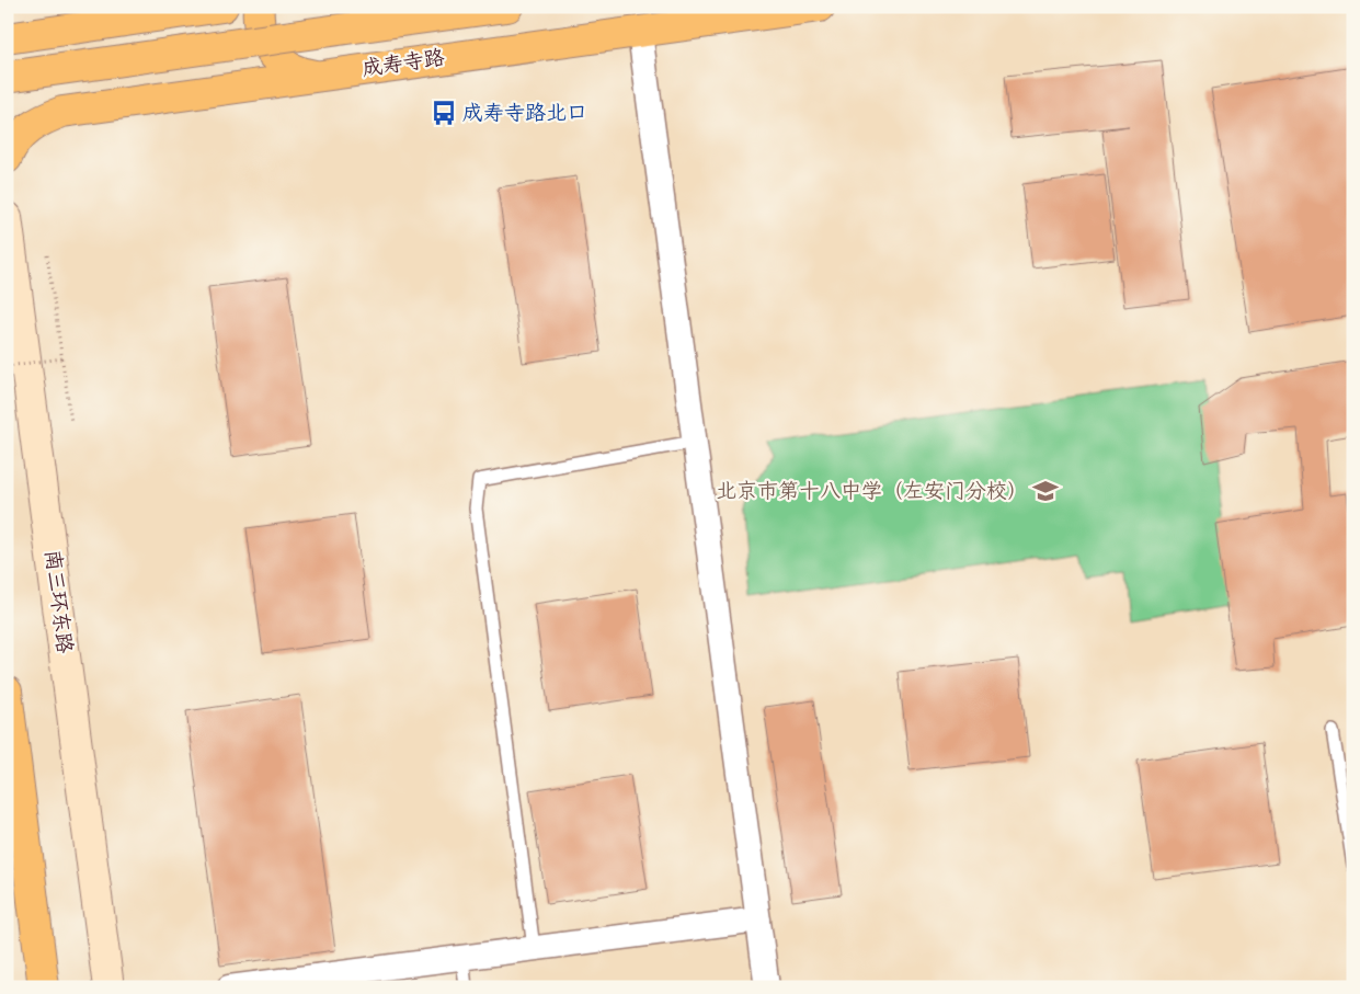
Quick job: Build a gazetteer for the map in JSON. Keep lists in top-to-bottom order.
{
  "streets": {
    "main road": ["成寿寺路"],
    "street": ["南三环东路"]
  },
  "places": {
    "bus stop": ["成寿寺路北口"],
    "school or university": ["北京市第十八中学（左安门分校）"]
  }
}
